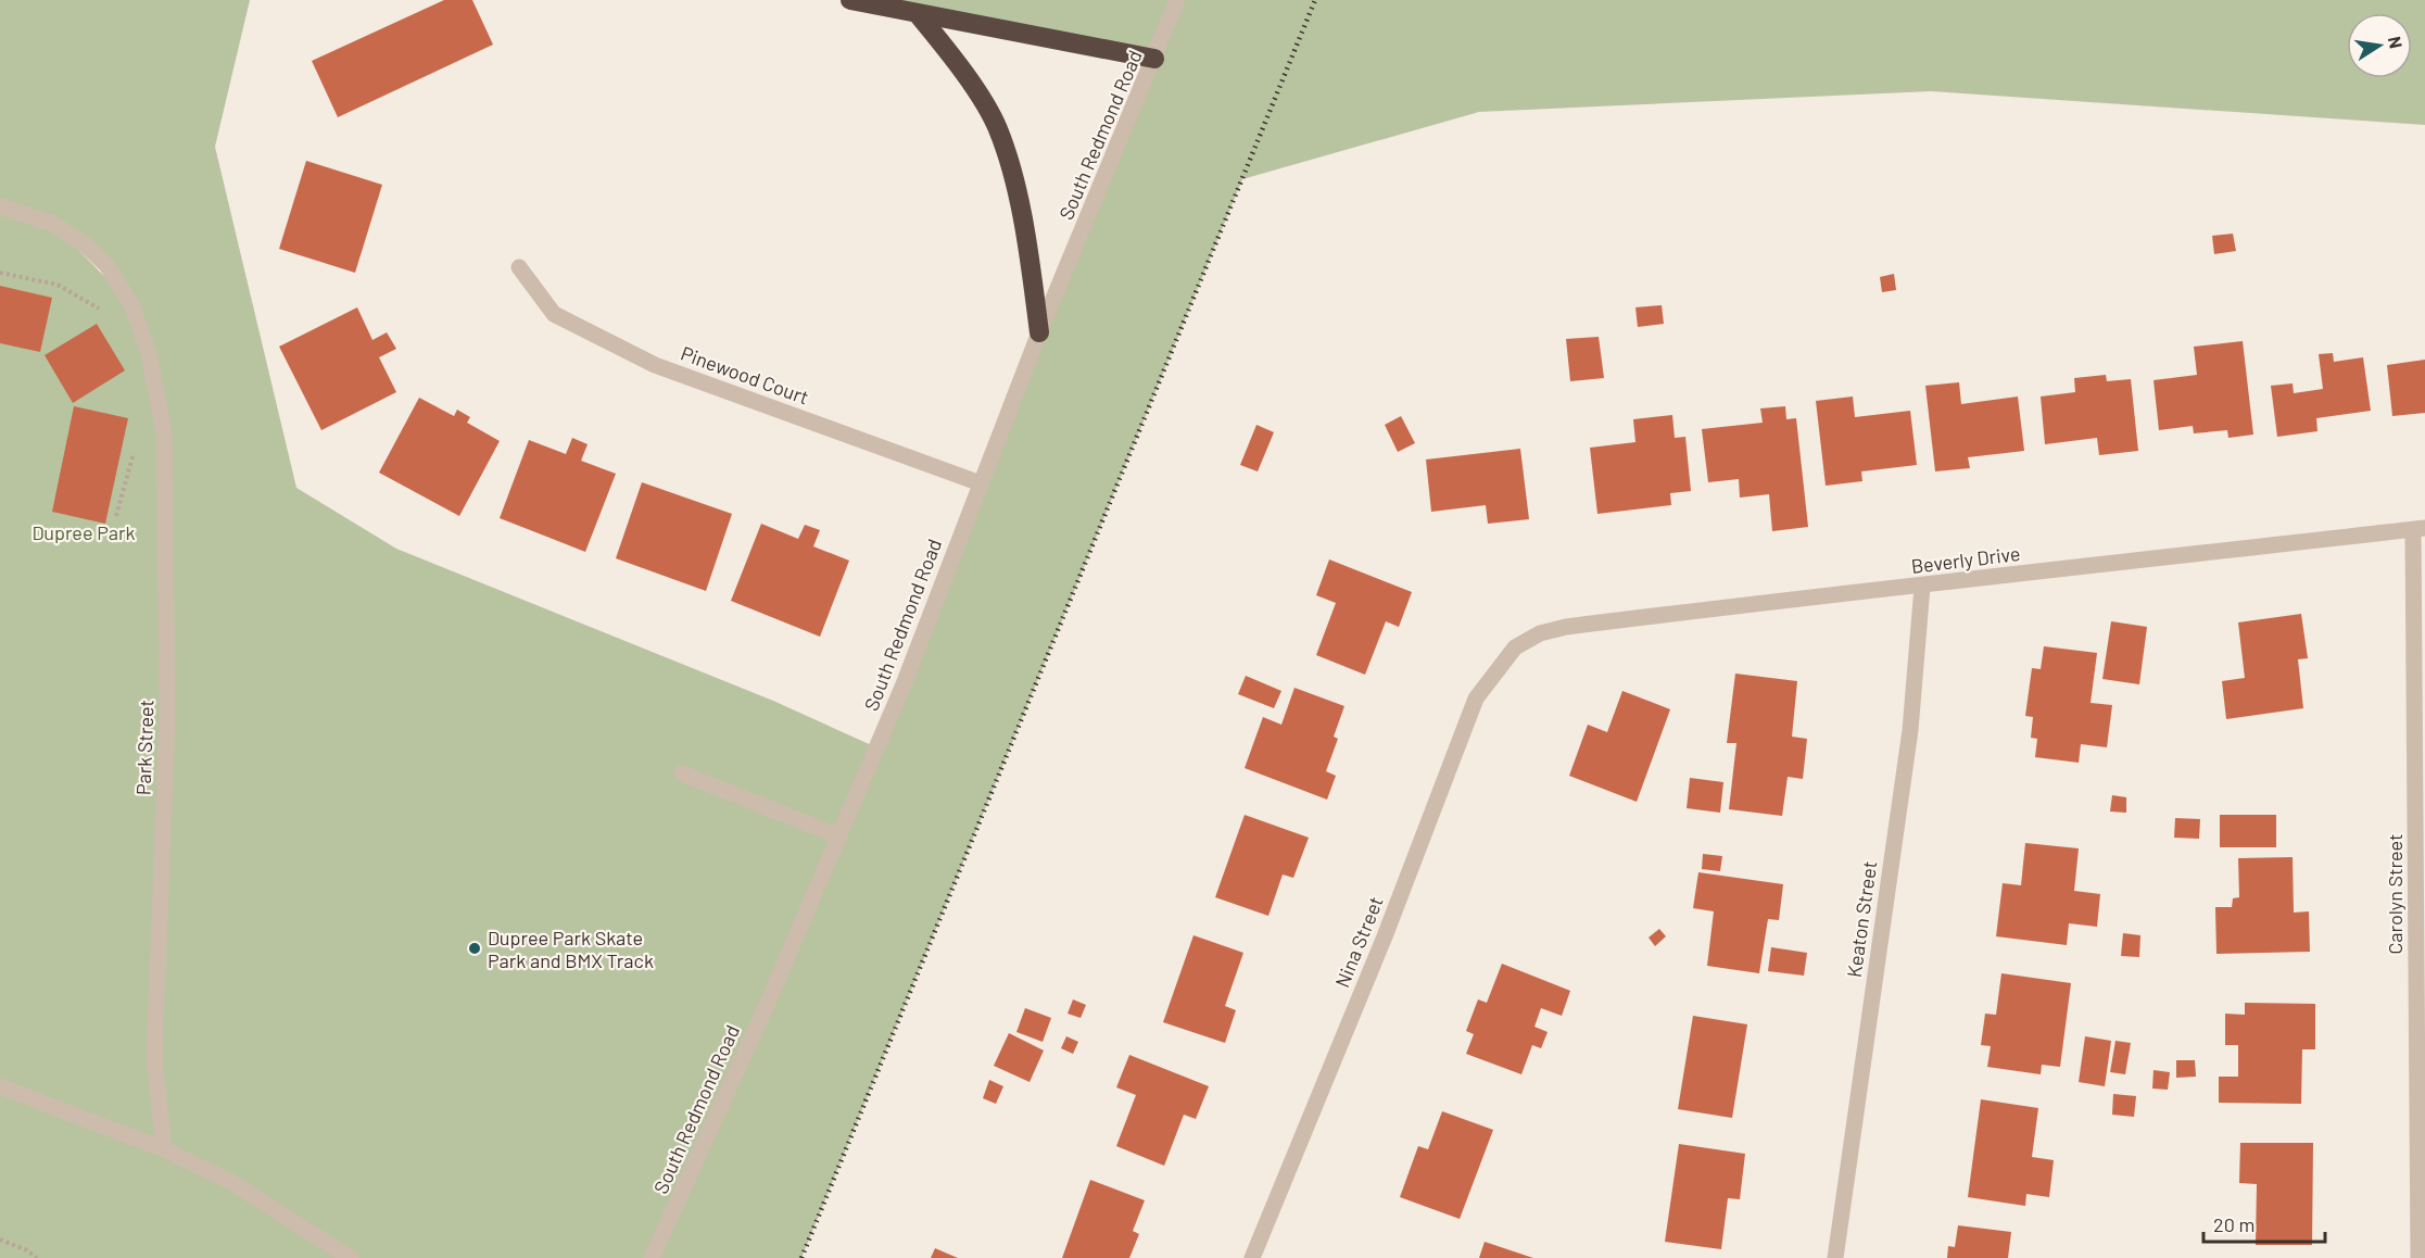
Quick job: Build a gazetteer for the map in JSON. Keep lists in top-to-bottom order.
{
  "streets": {
    "street": [
      "South Redmond Road",
      "Pinewood Court",
      "Beverly Drive",
      "Park Street",
      "Carolyn Street",
      "Keaton Street",
      "Nina Street"
    ]
  },
  "crossings": [
    ["South Redmond Road", "Pinewood Court"],
    ["Beverly Drive", "Carolyn Street"],
    ["Beverly Drive", "Keaton Street"],
    ["Beverly Drive", "Nina Street"]
  ],
  "parks": ["Dupree Park"],
  "places": ["Dupree Park Skate Park and BMX Track"],
  "scale_bar": "20 m",
  "north": "right"
}
